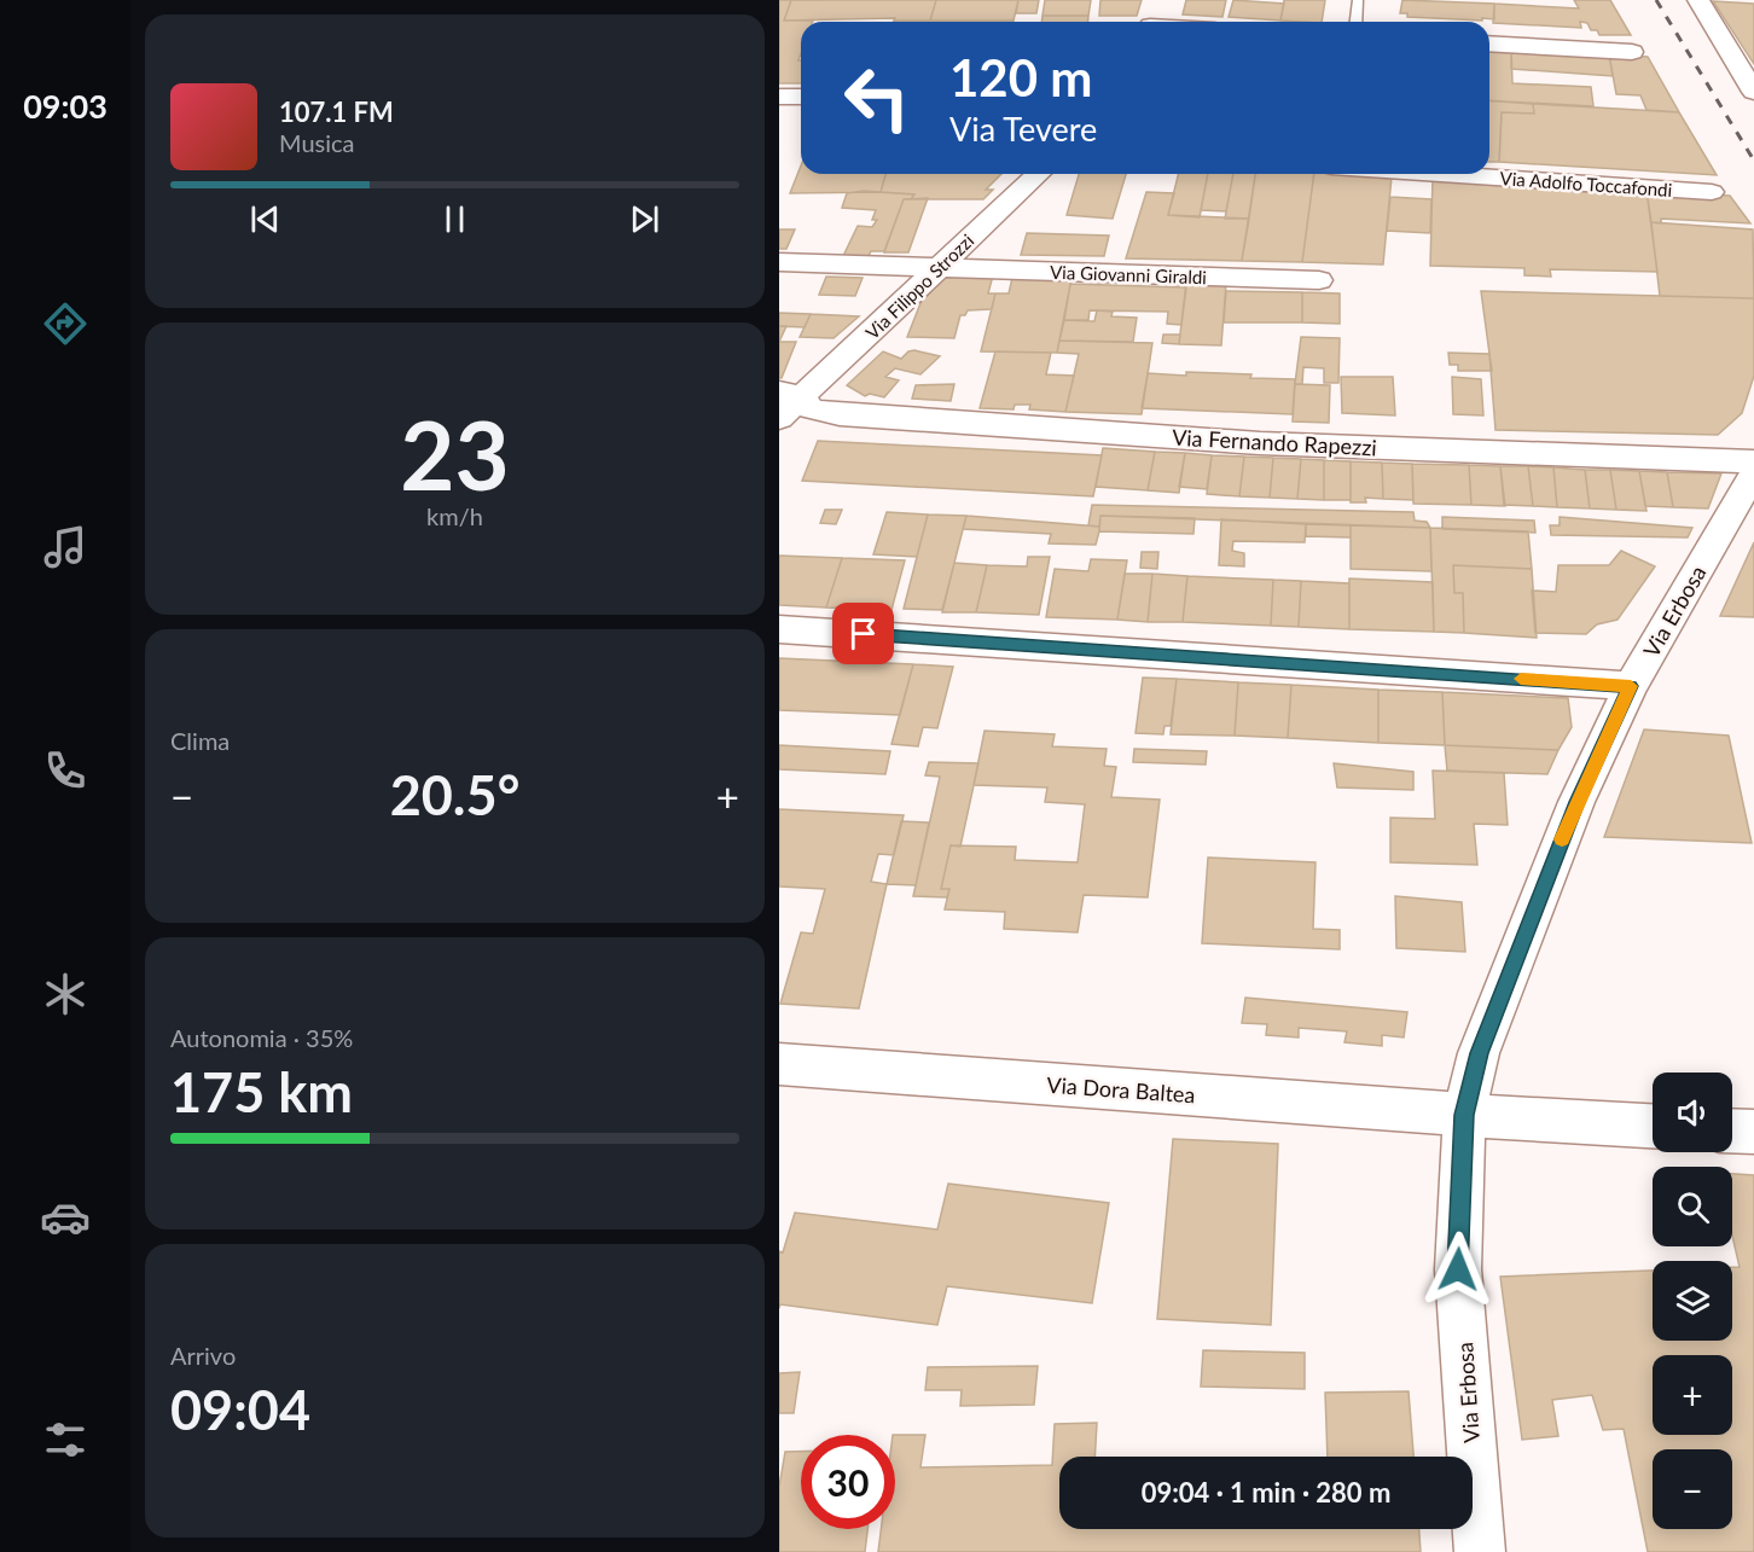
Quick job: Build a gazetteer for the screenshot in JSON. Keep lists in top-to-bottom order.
{
  "streets": {
    "street": [
      "Via Adolfo Toccafondi",
      "Via Giovanni Giraldi",
      "Via Filippo Strozzi",
      "Via Fernando Rapezzi",
      "Via Erbosa",
      "Via Dora Baltea"
    ]
  },
  "crossings": [
    ["Via Giovanni Giraldi", "Via Filippo Strozzi"],
    ["Via Filippo Strozzi", "Via Fernando Rapezzi"],
    ["Via Erbosa", "Via Dora Baltea"]
  ],
  "page": {
    "tabs": "09:03",
    "turn": ["120 m", "Via Tevere"],
    "song": ["107.1 FM", "Musica"],
    "tile": [
      ["23", "km/h"],
      "Clima",
      ["Autonomia · 35%", "175 km"],
      ["Arrivo", "09:04"]
    ],
    "heat": ["−", "20.5°", "+"],
    "map_buttons": ["+", "−"],
    "limit": "30",
    "trip": "09:04 · 1 min · 280 m"
  }
}
